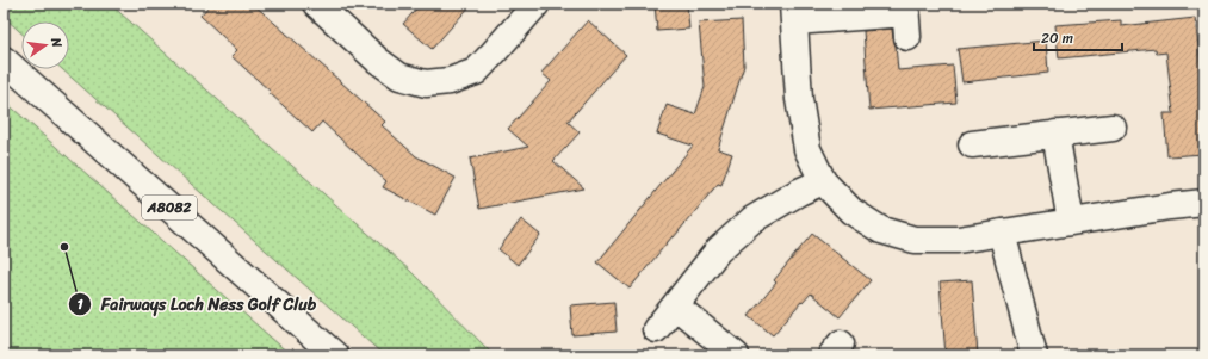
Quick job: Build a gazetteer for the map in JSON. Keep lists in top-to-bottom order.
{
  "streets": {
    "street": ["A8082"]
  },
  "places": ["Fairways Loch Ness Golf Club"],
  "scale_bar": "20 m",
  "north": "right"
}
